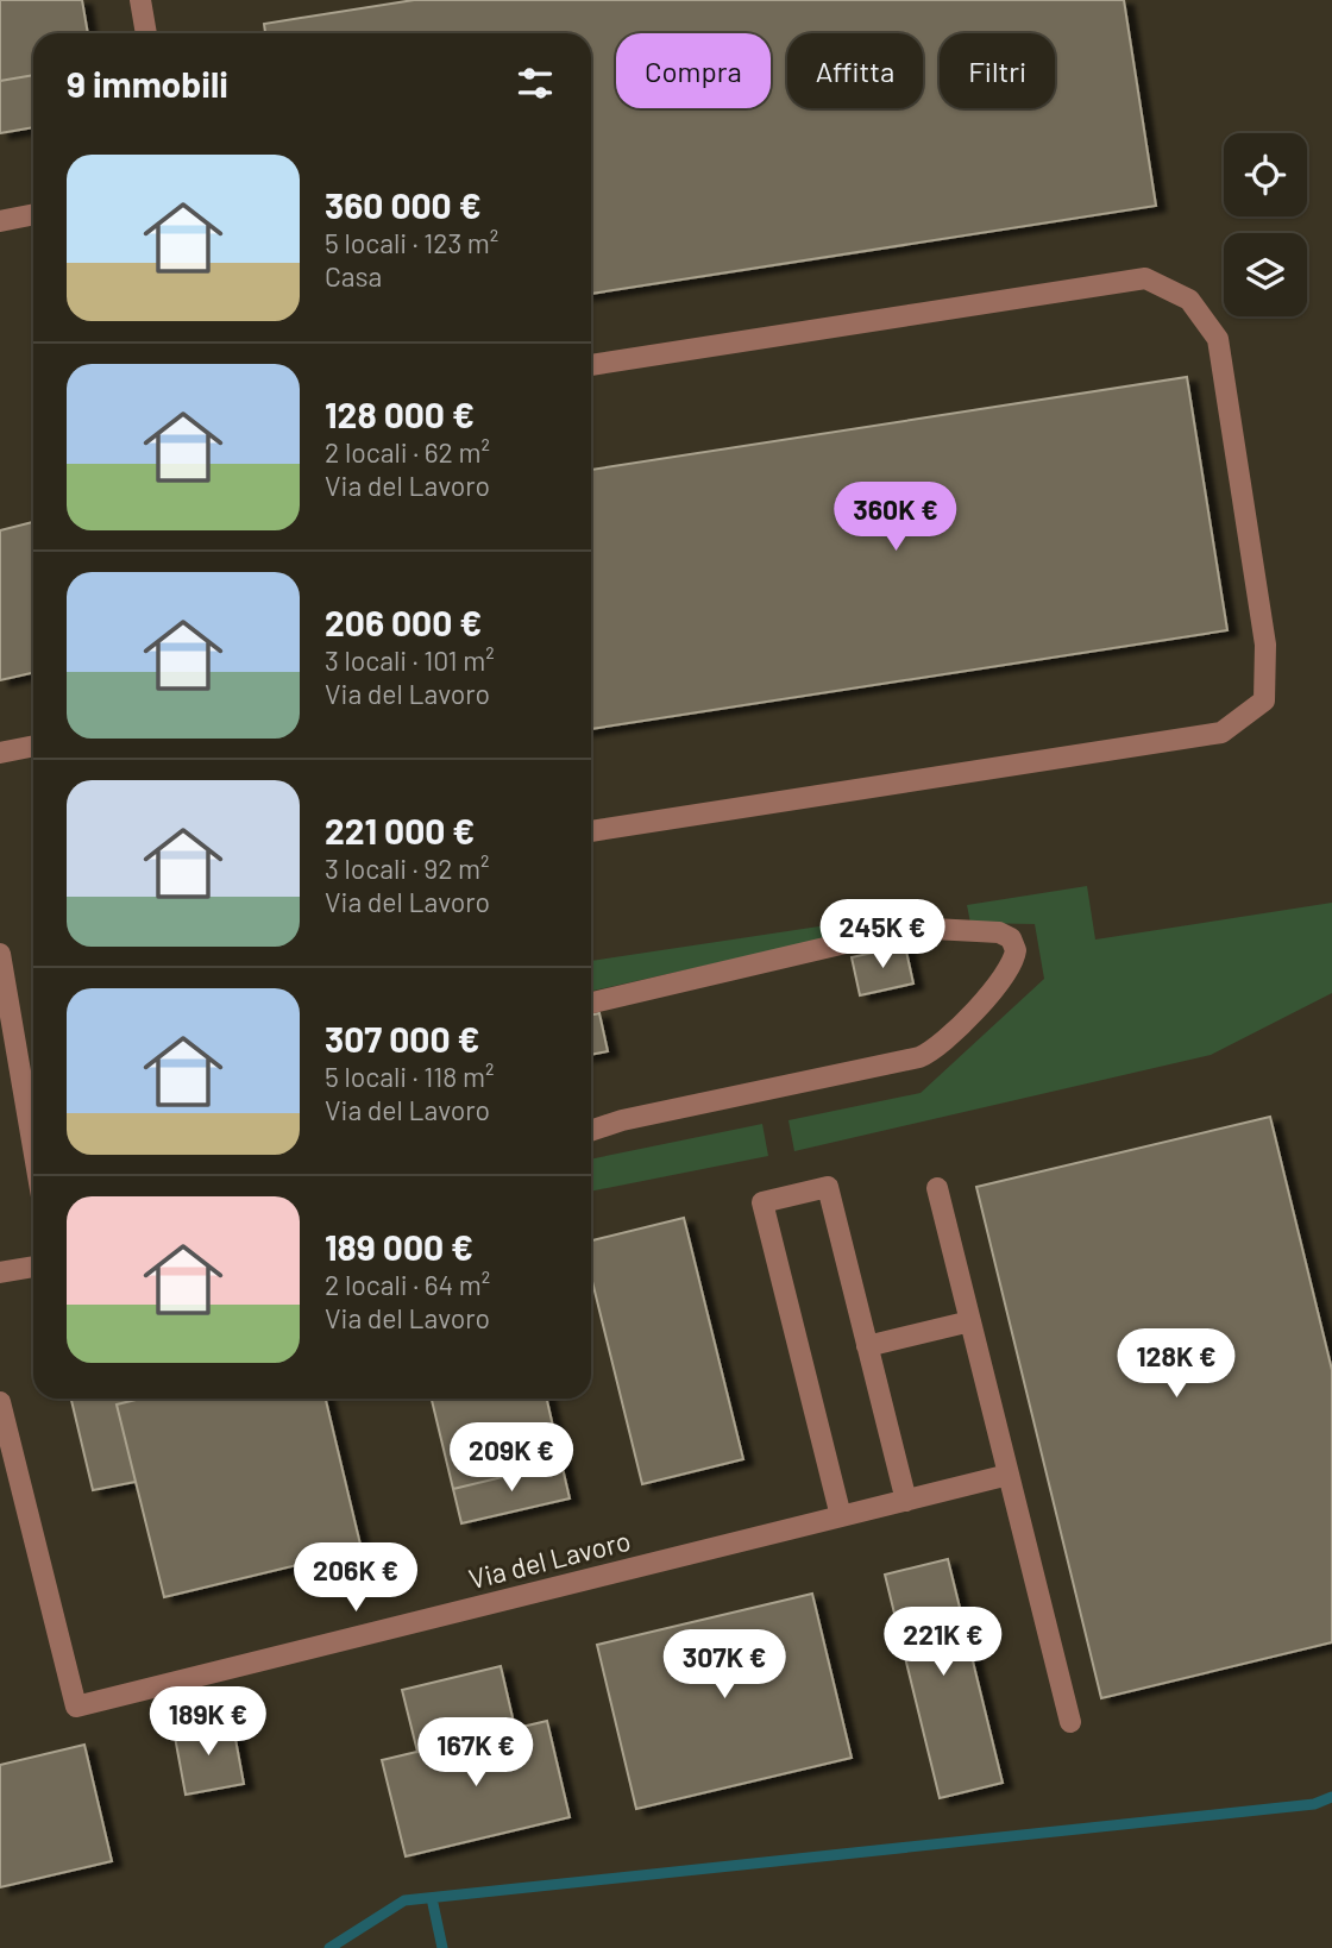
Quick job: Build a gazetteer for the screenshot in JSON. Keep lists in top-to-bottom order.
{
  "streets": {
    "street": ["Via del Lavoro"]
  },
  "page": {
    "chip": ["Compra", "Affitta", "Filtri"],
    "heading": "9 immobili",
    "list": [
      {
        "name": "360 000 €",
        "note": "5 locali · 123 m² · Casa"
      },
      {
        "name": "128 000 €",
        "note": "2 locali · 62 m² · Via del Lavoro"
      },
      {
        "name": "206 000 €",
        "note": "3 locali · 101 m² · Via del Lavoro"
      },
      {
        "name": "221 000 €",
        "note": "3 locali · 92 m² · Via del Lavoro"
      },
      {
        "name": "307 000 €",
        "note": "5 locali · 118 m² · Via del Lavoro"
      },
      {
        "name": "189 000 €",
        "note": "2 locali · 64 m² · Via del Lavoro"
      }
    ],
    "price": [
      "360K €",
      "245K €",
      "128K €",
      "209K €",
      "206K €",
      "221K €",
      "307K €",
      "189K €",
      "167K €"
    ]
  }
}
